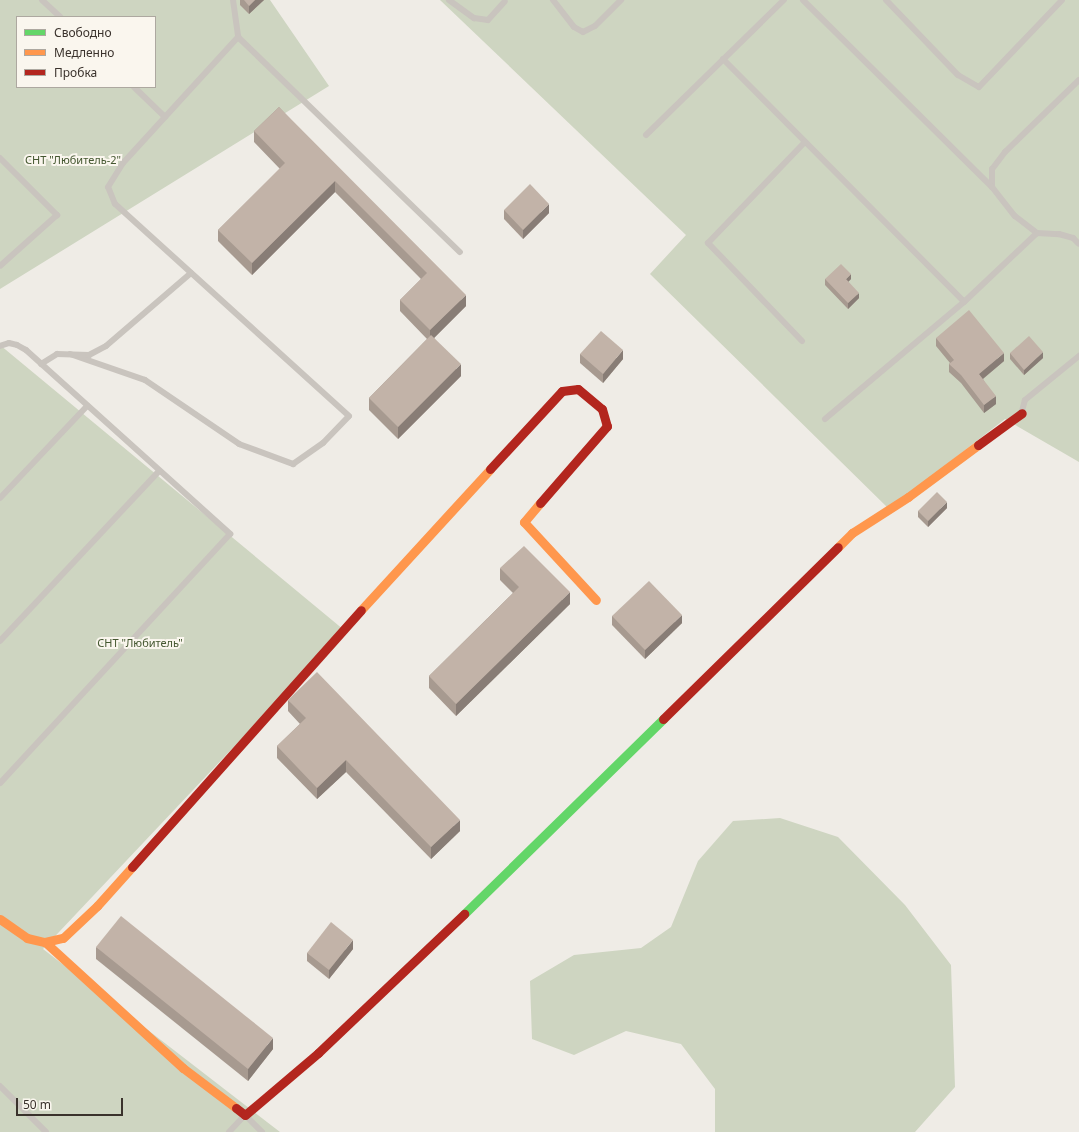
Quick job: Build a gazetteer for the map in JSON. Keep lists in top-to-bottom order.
{
  "parks": ["СНТ \"Любитель-2\"", "СНТ \"Любитель\""],
  "legend": ["Свободно", "Медленно", "Пробка"],
  "scale_bar": "50 m"
}
